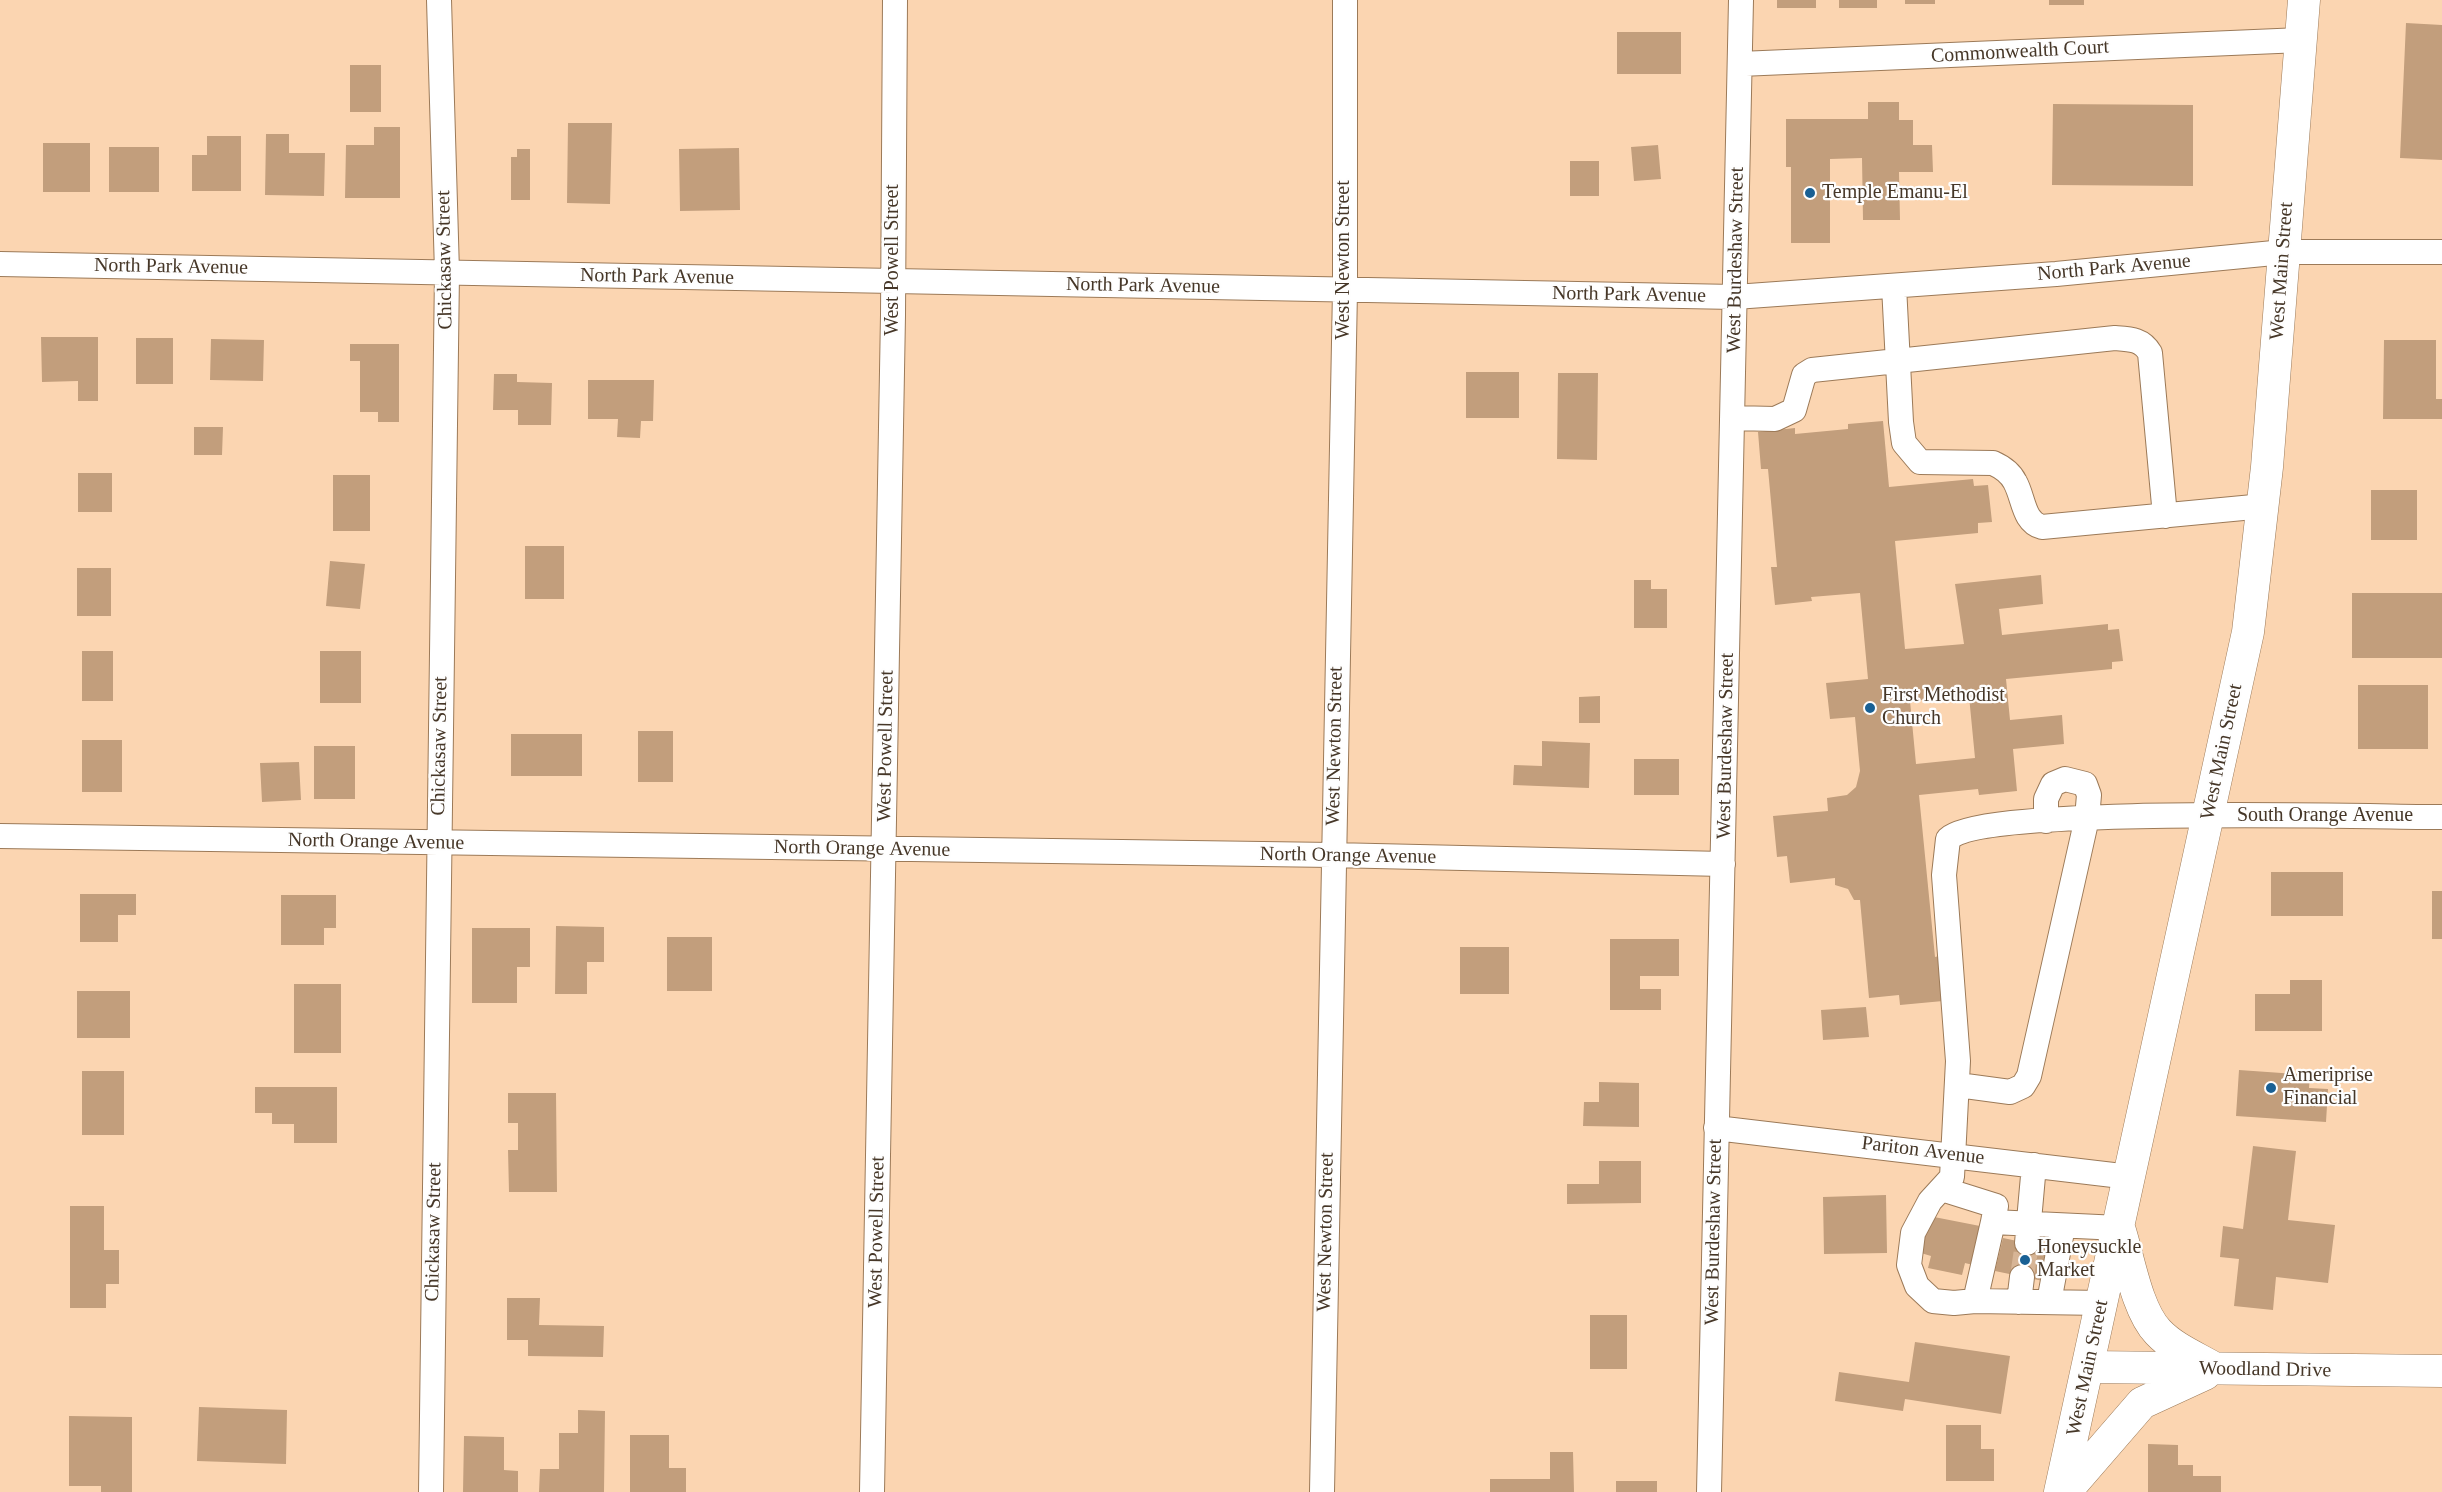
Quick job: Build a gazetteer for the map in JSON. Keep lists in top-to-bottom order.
{
  "streets": {
    "main road": ["West Main Street", "Woodland Drive"],
    "street": [
      "Commonwealth Court",
      "Chickasaw Street",
      "West Powell Street",
      "West Newton Street",
      "West Burdeshaw Street",
      "North Park Avenue",
      "South Orange Avenue",
      "North Orange Avenue",
      "Pariton Avenue"
    ]
  },
  "crossings": [
    ["Commonwealth Court", "West Burdeshaw Street"],
    ["Commonwealth Court", "West Main Street"],
    ["Chickasaw Street", "North Park Avenue"],
    ["Chickasaw Street", "North Orange Avenue"],
    ["West Powell Street", "North Park Avenue"],
    ["West Powell Street", "North Orange Avenue"],
    ["West Newton Street", "North Park Avenue"],
    ["West Newton Street", "North Orange Avenue"],
    ["West Burdeshaw Street", "North Park Avenue"],
    ["West Burdeshaw Street", "North Orange Avenue"],
    ["West Burdeshaw Street", "Pariton Avenue"],
    ["North Park Avenue", "West Main Street"],
    ["West Main Street", "South Orange Avenue"],
    ["West Main Street", "Pariton Avenue"],
    ["West Main Street", "Woodland Drive"],
    ["South Orange Avenue", "Pariton Avenue"]
  ],
  "places": [
    "Temple Emanu-El",
    "First Methodist Church",
    "Ameriprise Financial",
    "Honeysuckle Market"
  ]
}
